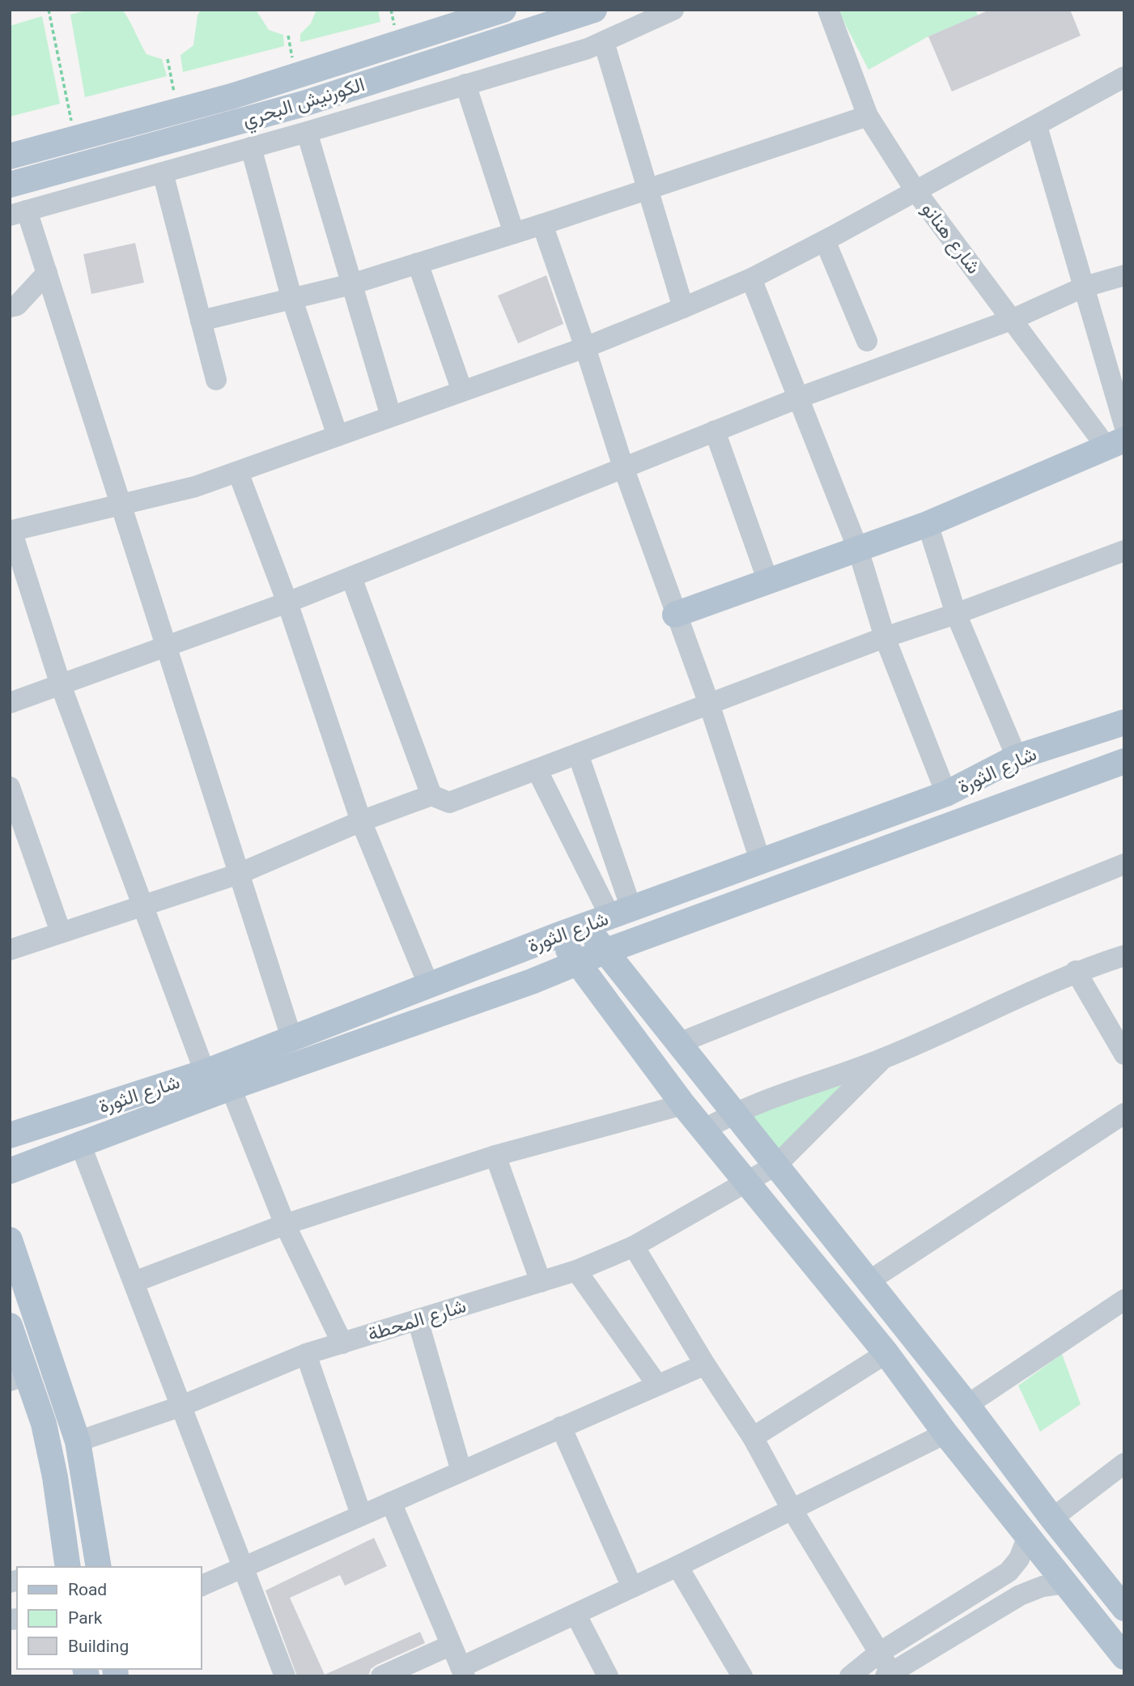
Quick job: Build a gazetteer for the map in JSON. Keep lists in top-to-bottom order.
{
  "streets": {
    "main road": ["الكورنيش البحري", "شارع الثورة"],
    "street": ["شارع هنانو", "شارع المحطة"]
  },
  "legend": ["Road", "Park", "Building"]
}
